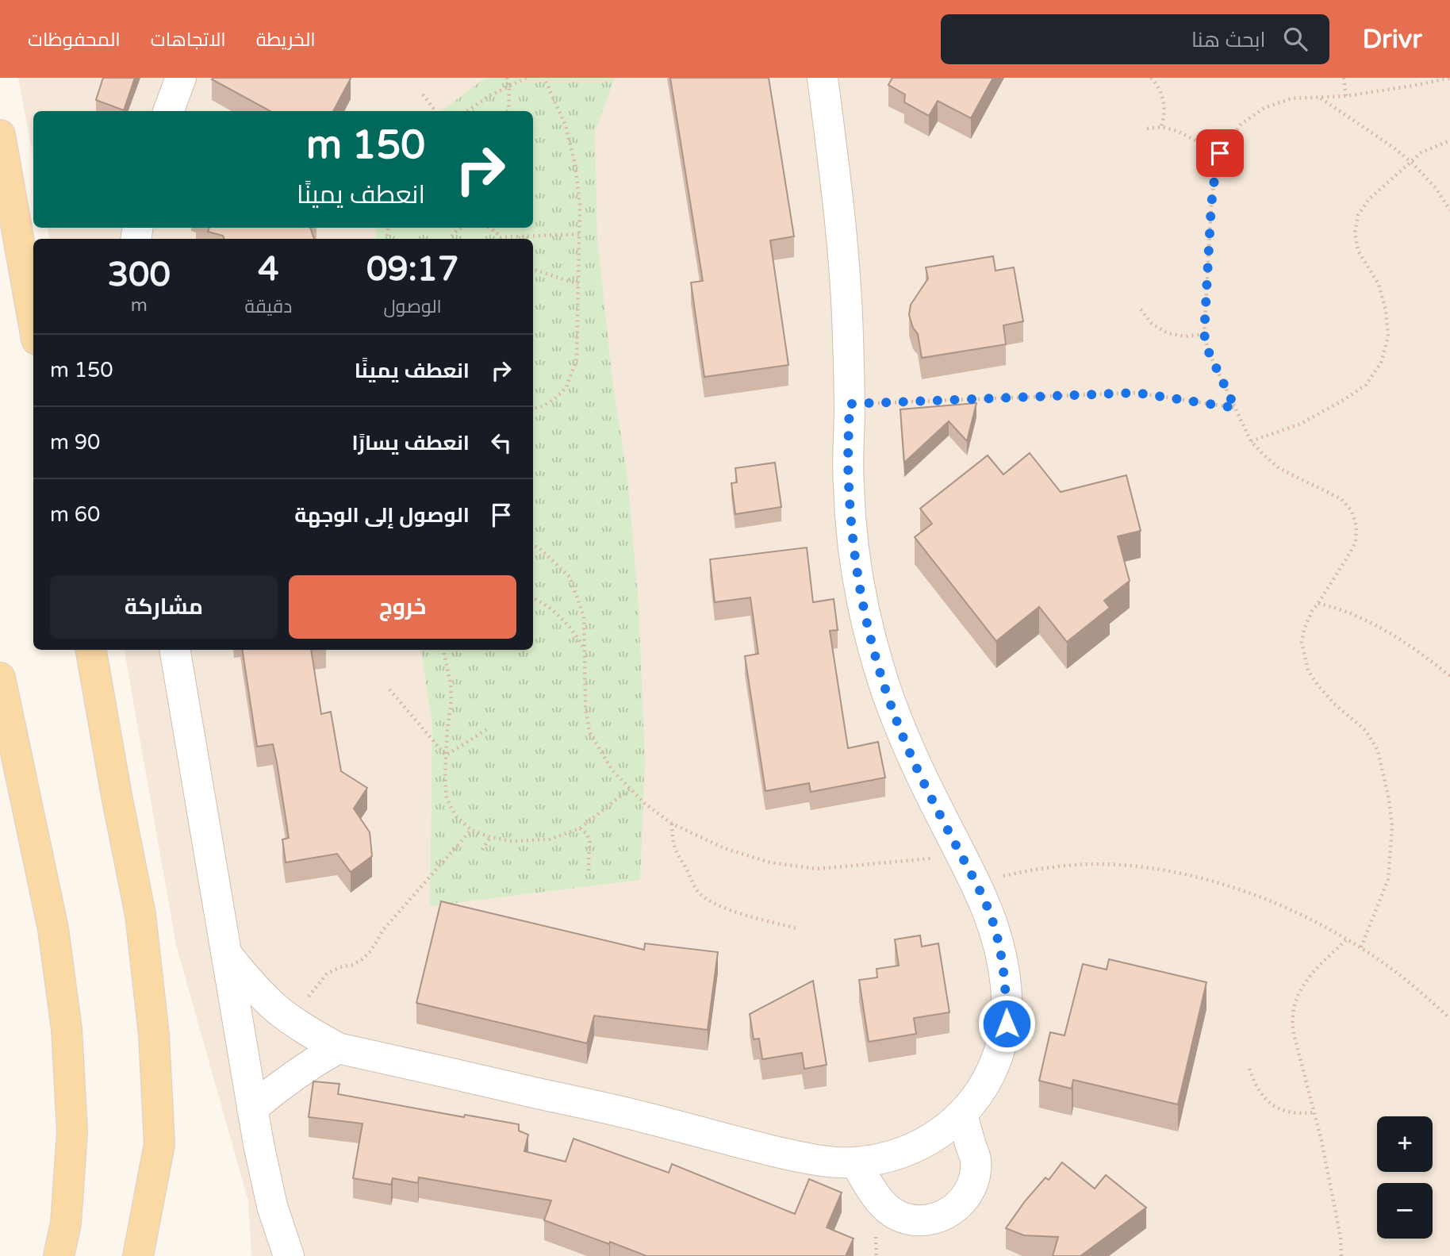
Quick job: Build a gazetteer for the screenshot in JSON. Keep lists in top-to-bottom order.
{
  "page": {
    "header": "Drivr",
    "search": "ابحث هنا",
    "nav": ["الخريطة", "الاتجاهات", "المحفوظات"],
    "turn": ["150 m", "انعطف يمينًا"],
    "eta": [
      "09:17",
      "الوصول",
      "4",
      "دقيقة",
      "300",
      "m"
    ],
    "list": [
      {
        "name": "انعطف يمينًا",
        "value": "150 m"
      },
      {
        "name": "انعطف يسارًا",
        "value": "90 m"
      },
      {
        "name": "الوصول إلى الوجهة",
        "value": "60 m"
      }
    ],
    "buttons": ["خروج", "مشاركة"],
    "map_buttons": ["+", "−"]
  }
}
